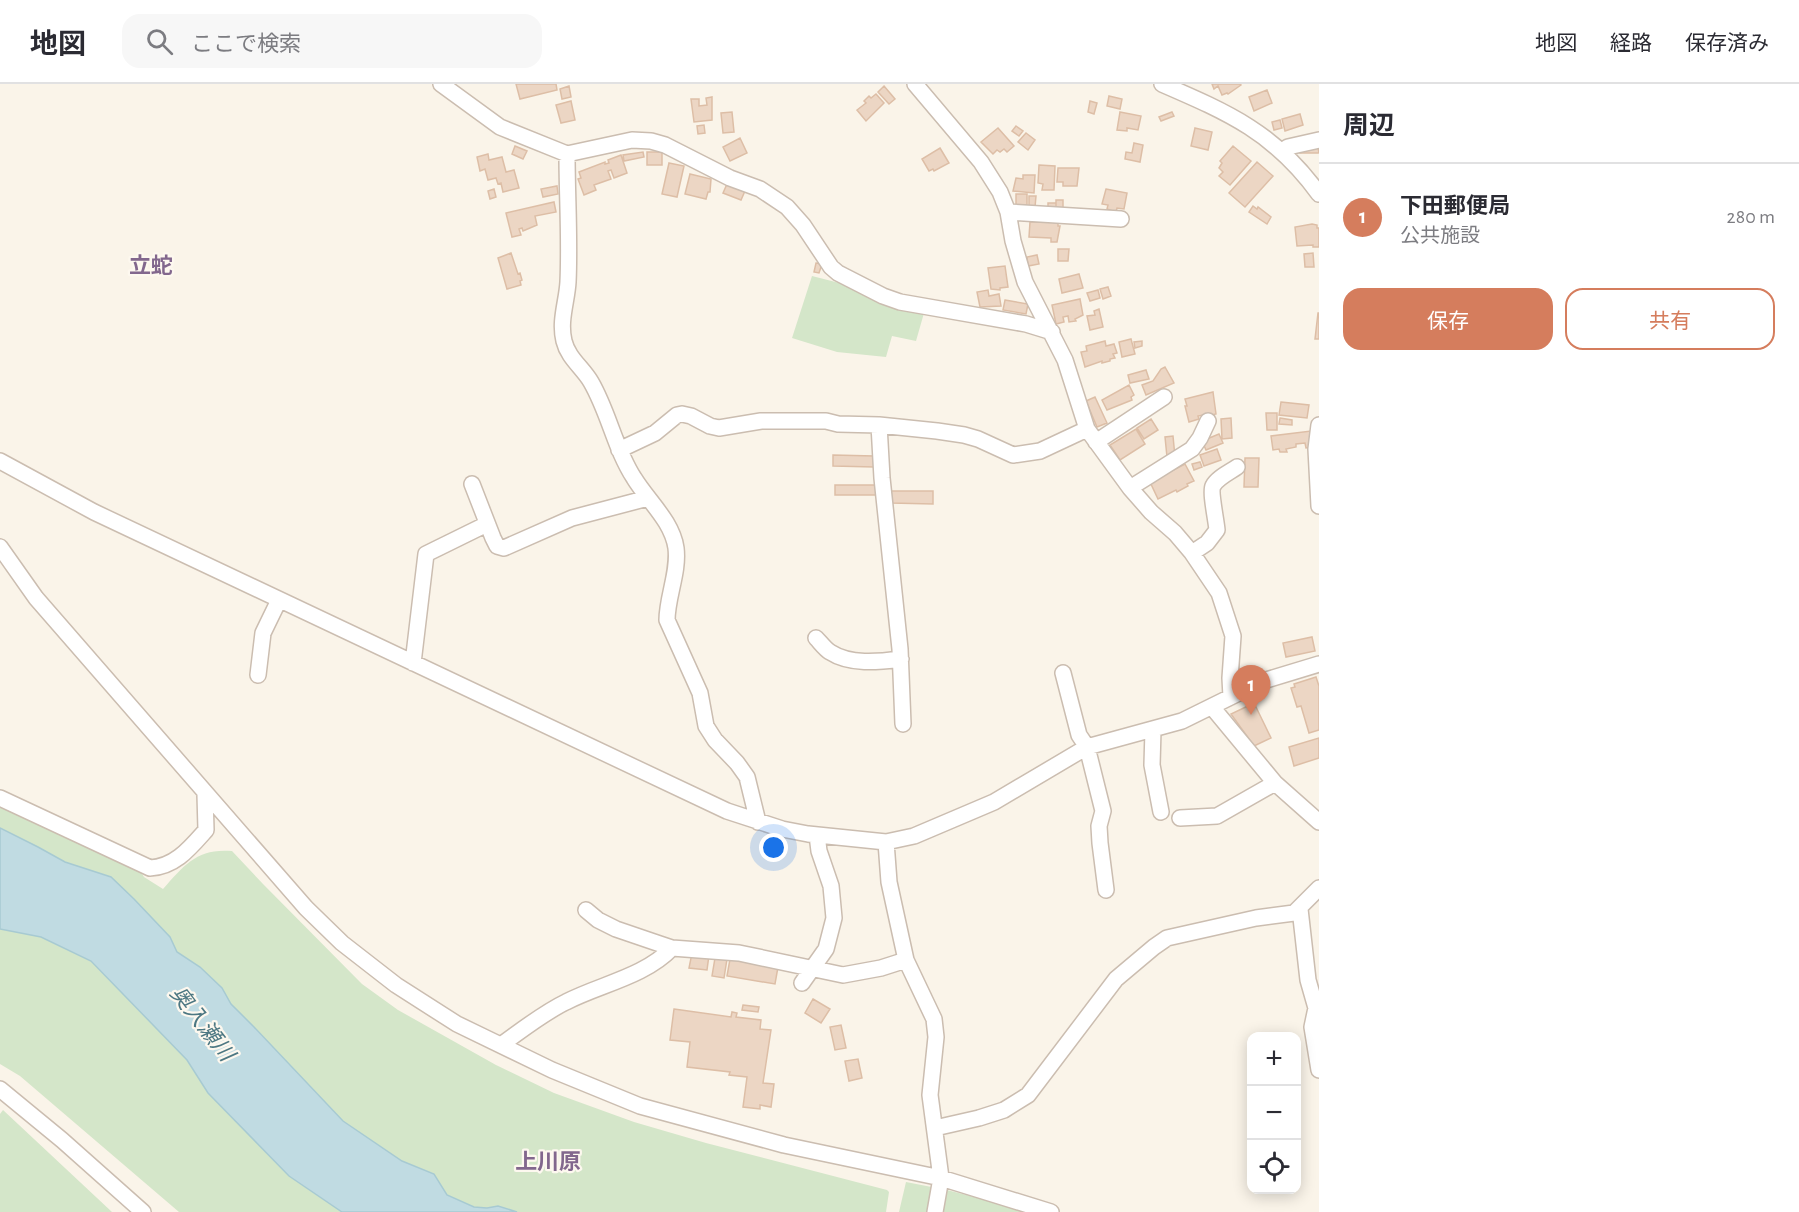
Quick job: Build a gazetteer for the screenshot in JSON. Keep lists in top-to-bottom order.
{
  "districts": ["立蛇", "上川原"],
  "water": ["奥入瀬川"],
  "page": {
    "header": "地図",
    "search": "ここで検索",
    "nav": ["地図", "経路", "保存済み"],
    "heading": "周辺",
    "list": [
      {
        "mark": "1",
        "name": "下田郵便局",
        "note": "公共施設",
        "value": "280 m"
      }
    ],
    "buttons": ["保存", "共有"],
    "pins": "1",
    "map_buttons": ["+", "−"]
  }
}
